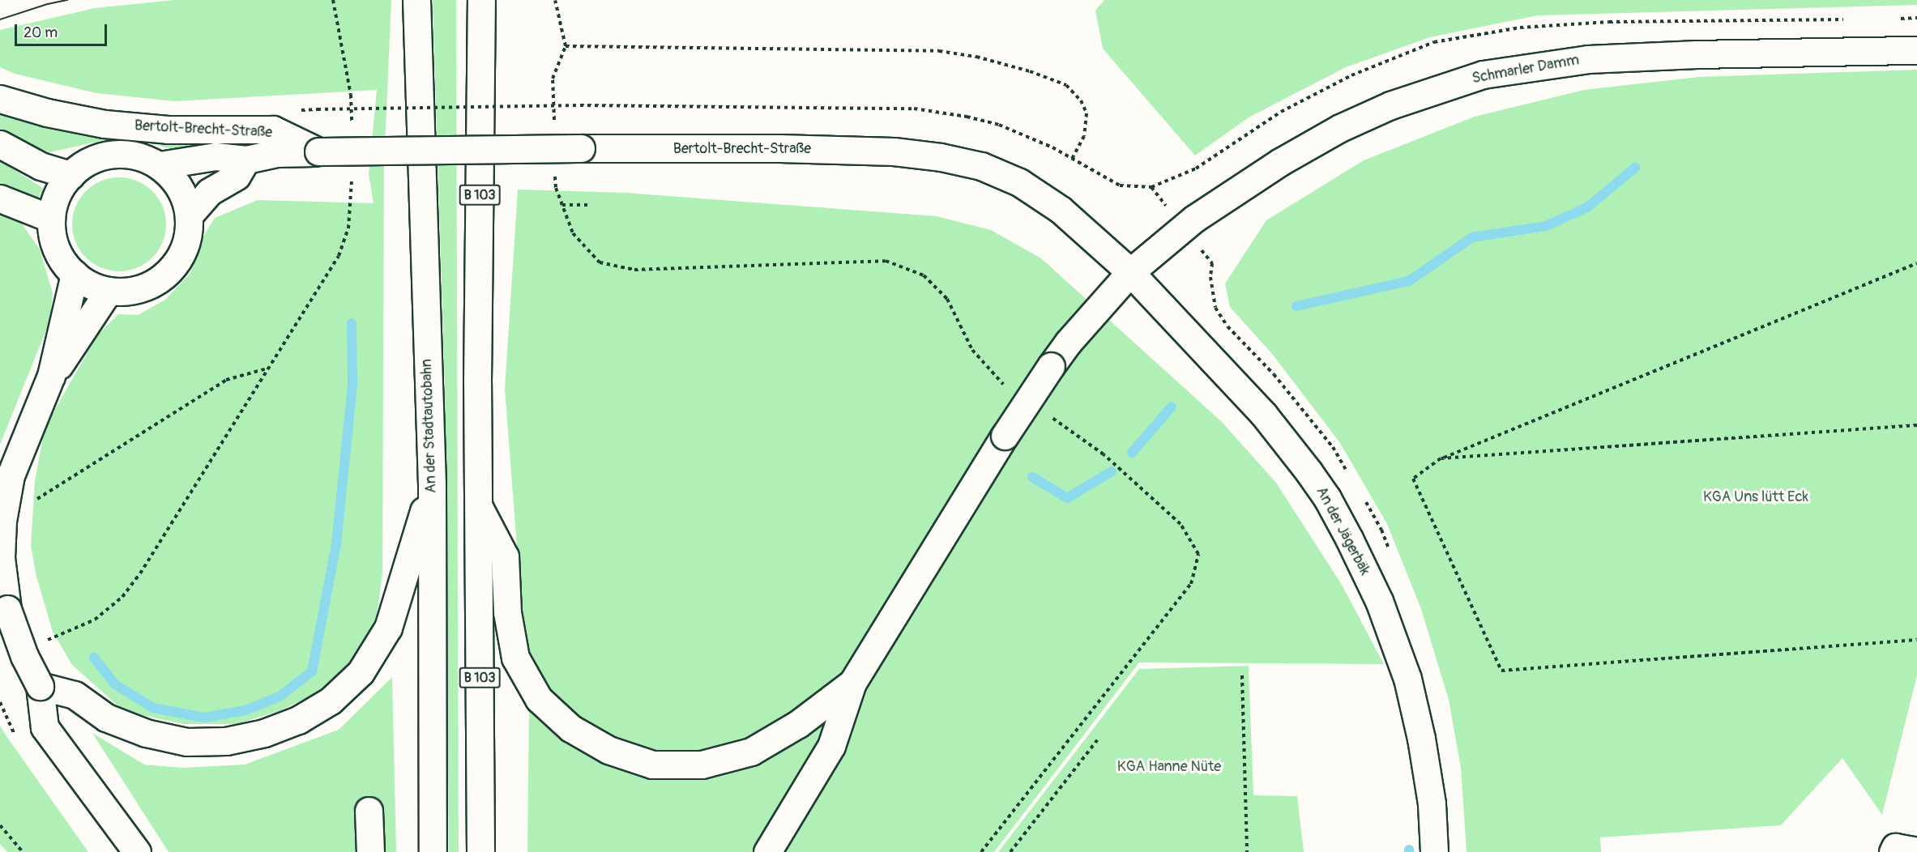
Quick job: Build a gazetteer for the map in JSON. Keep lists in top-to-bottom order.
{
  "streets": {
    "main road": [
      "Schmarler Damm",
      "Bertolt-Brecht-Straße",
      "B 103",
      "An der Stadtautobahn",
      "An der Jägerbäk"
    ]
  },
  "crossings": [
    ["Schmarler Damm", "Bertolt-Brecht-Straße"],
    ["Schmarler Damm", "An der Jägerbäk"],
    ["Bertolt-Brecht-Straße", "An der Jägerbäk"]
  ],
  "parks": ["KGA Uns lütt Eck", "KGA Hanne Nüte"],
  "scale_bar": "20 m"
}
